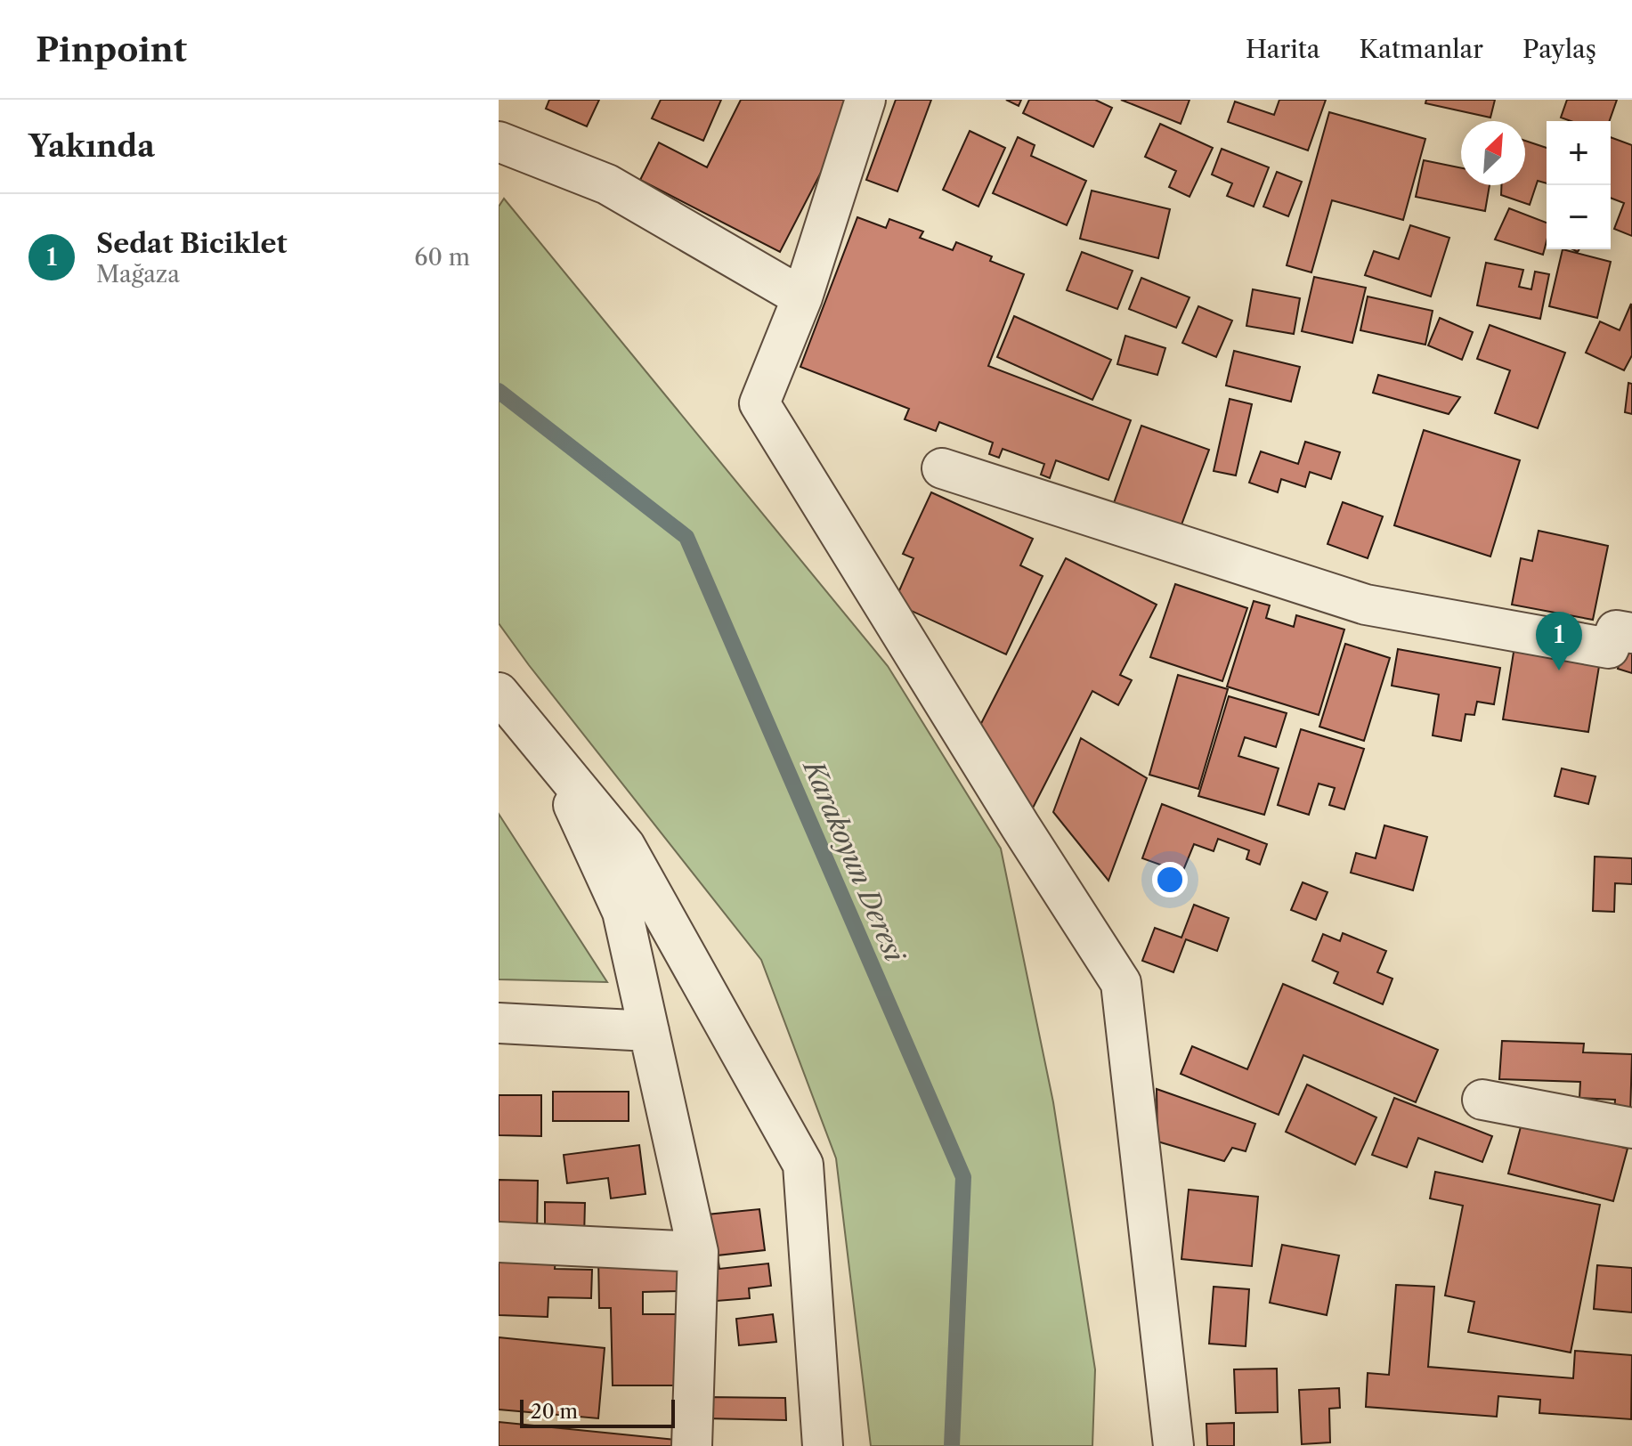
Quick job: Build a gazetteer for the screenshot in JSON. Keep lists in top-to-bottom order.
{
  "water": ["Karakoyun Deresi"],
  "scale_bar": "20 m",
  "north": "top right",
  "page": {
    "header": "Pinpoint",
    "nav": ["Harita", "Katmanlar", "Paylaş"],
    "heading": "Yakında",
    "map_buttons": ["+", "−"],
    "list": [
      {
        "mark": "1",
        "name": "Sedat Biciklet",
        "note": "Mağaza",
        "value": "60 m"
      }
    ],
    "pins": "1",
    "scale": "20 m"
  }
}
